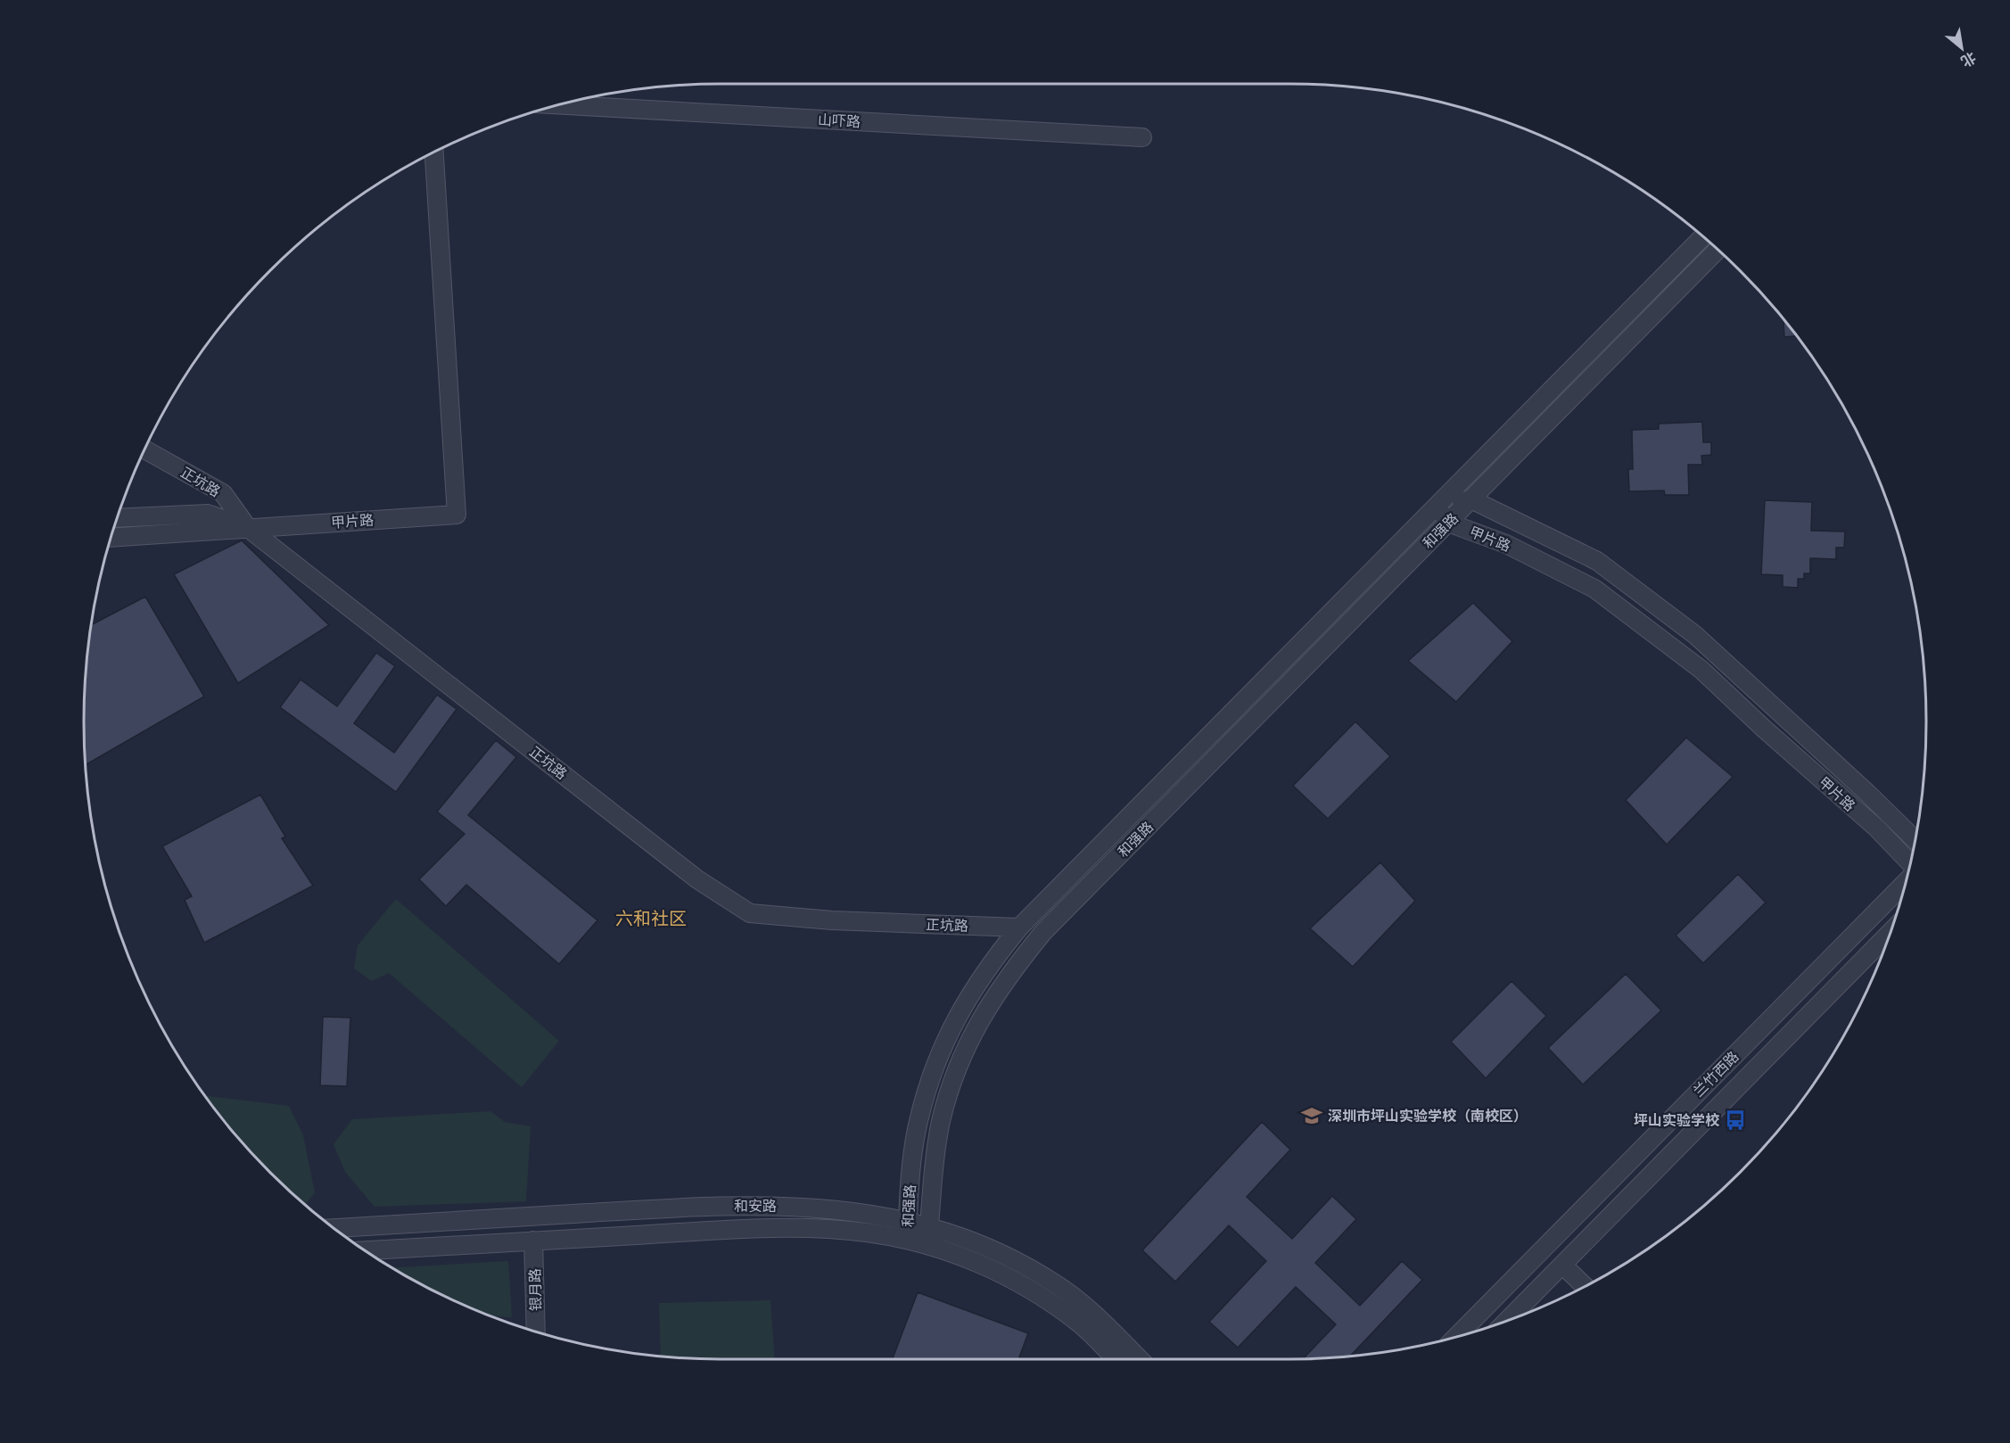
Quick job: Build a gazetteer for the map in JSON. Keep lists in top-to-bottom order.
{
  "streets": {
    "street": [
      "山吓路",
      "正坑路",
      "甲片路",
      "和强路",
      "兰竹西路",
      "和安路",
      "银月路"
    ]
  },
  "crossings": [
    ["正坑路", "甲片路"],
    ["正坑路", "和强路"],
    ["甲片路", "和强路"],
    ["和强路", "和安路"],
    ["和安路", "银月路"]
  ],
  "districts": ["六和社区"],
  "places": {
    "school or university": ["深圳市坪山实验学校（南校区）"],
    "bus stop": ["坪山实验学校"]
  },
  "north": "bottom right"
}
